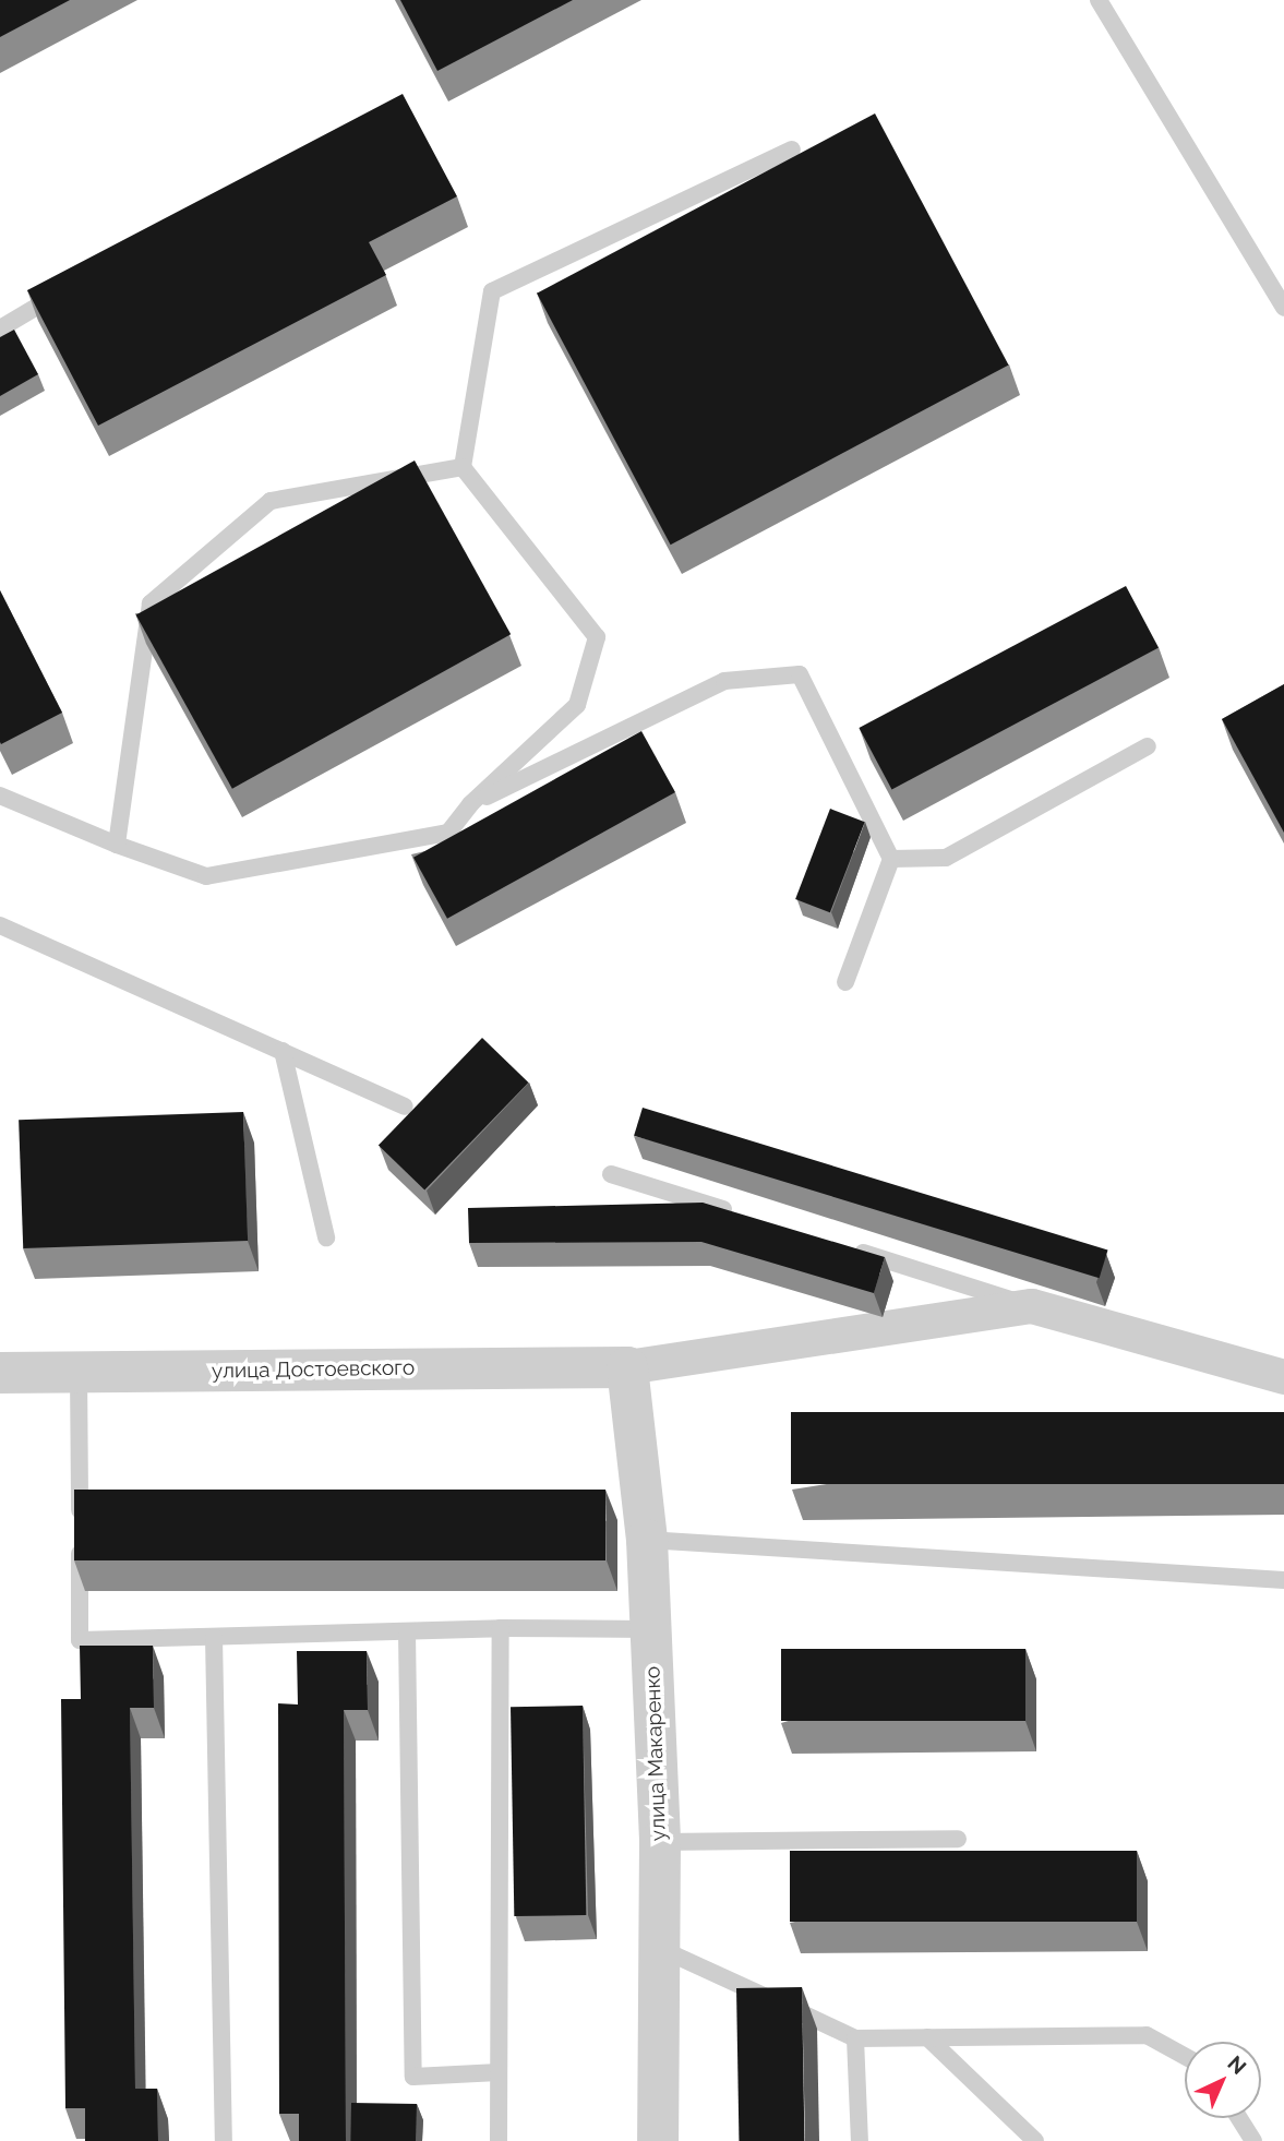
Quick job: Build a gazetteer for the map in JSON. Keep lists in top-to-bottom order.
{
  "streets": {
    "street": ["улица Достоевского", "улица Макаренко"]
  },
  "crossings": [
    ["улица Достоевского", "улица Макаренко"]
  ],
  "north": "top right"
}
